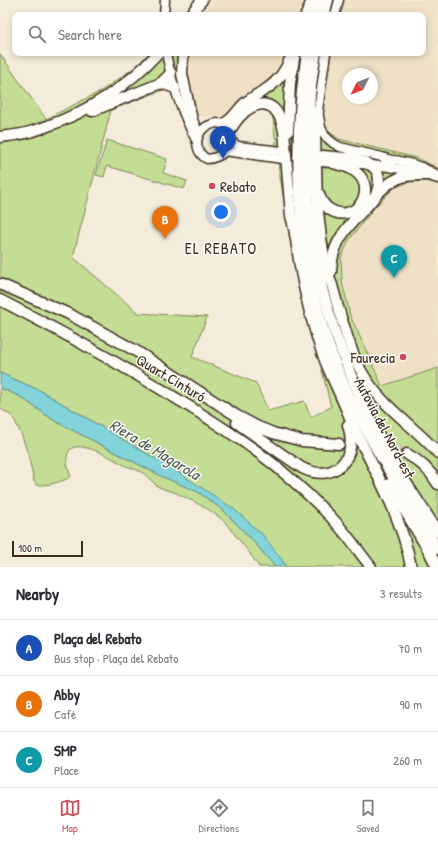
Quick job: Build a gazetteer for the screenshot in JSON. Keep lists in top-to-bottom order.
{
  "streets": {
    "highway": ["Quart Cinturó", "Autovia del Nord-est"]
  },
  "districts": ["EL REBATO"],
  "water": ["Riera de Magarola"],
  "places": ["Rebato", "Faurecia"],
  "scale_bar": "100 m",
  "north": "bottom left",
  "page": {
    "search": "Search here",
    "pins": ["A", "B", "C"],
    "scale": "100 m",
    "heading": ["Nearby", "3 results"],
    "list": [
      {
        "mark": "A",
        "name": "Plaça del Rebato",
        "note": "Bus stop · Plaça del Rebato",
        "value": "70 m"
      },
      {
        "mark": "B",
        "name": "Abby",
        "note": "Café",
        "value": "90 m"
      },
      {
        "mark": "C",
        "name": "SMP",
        "note": "Place",
        "value": "260 m"
      }
    ],
    "nav": ["Map", "Directions", "Saved"]
  }
}
